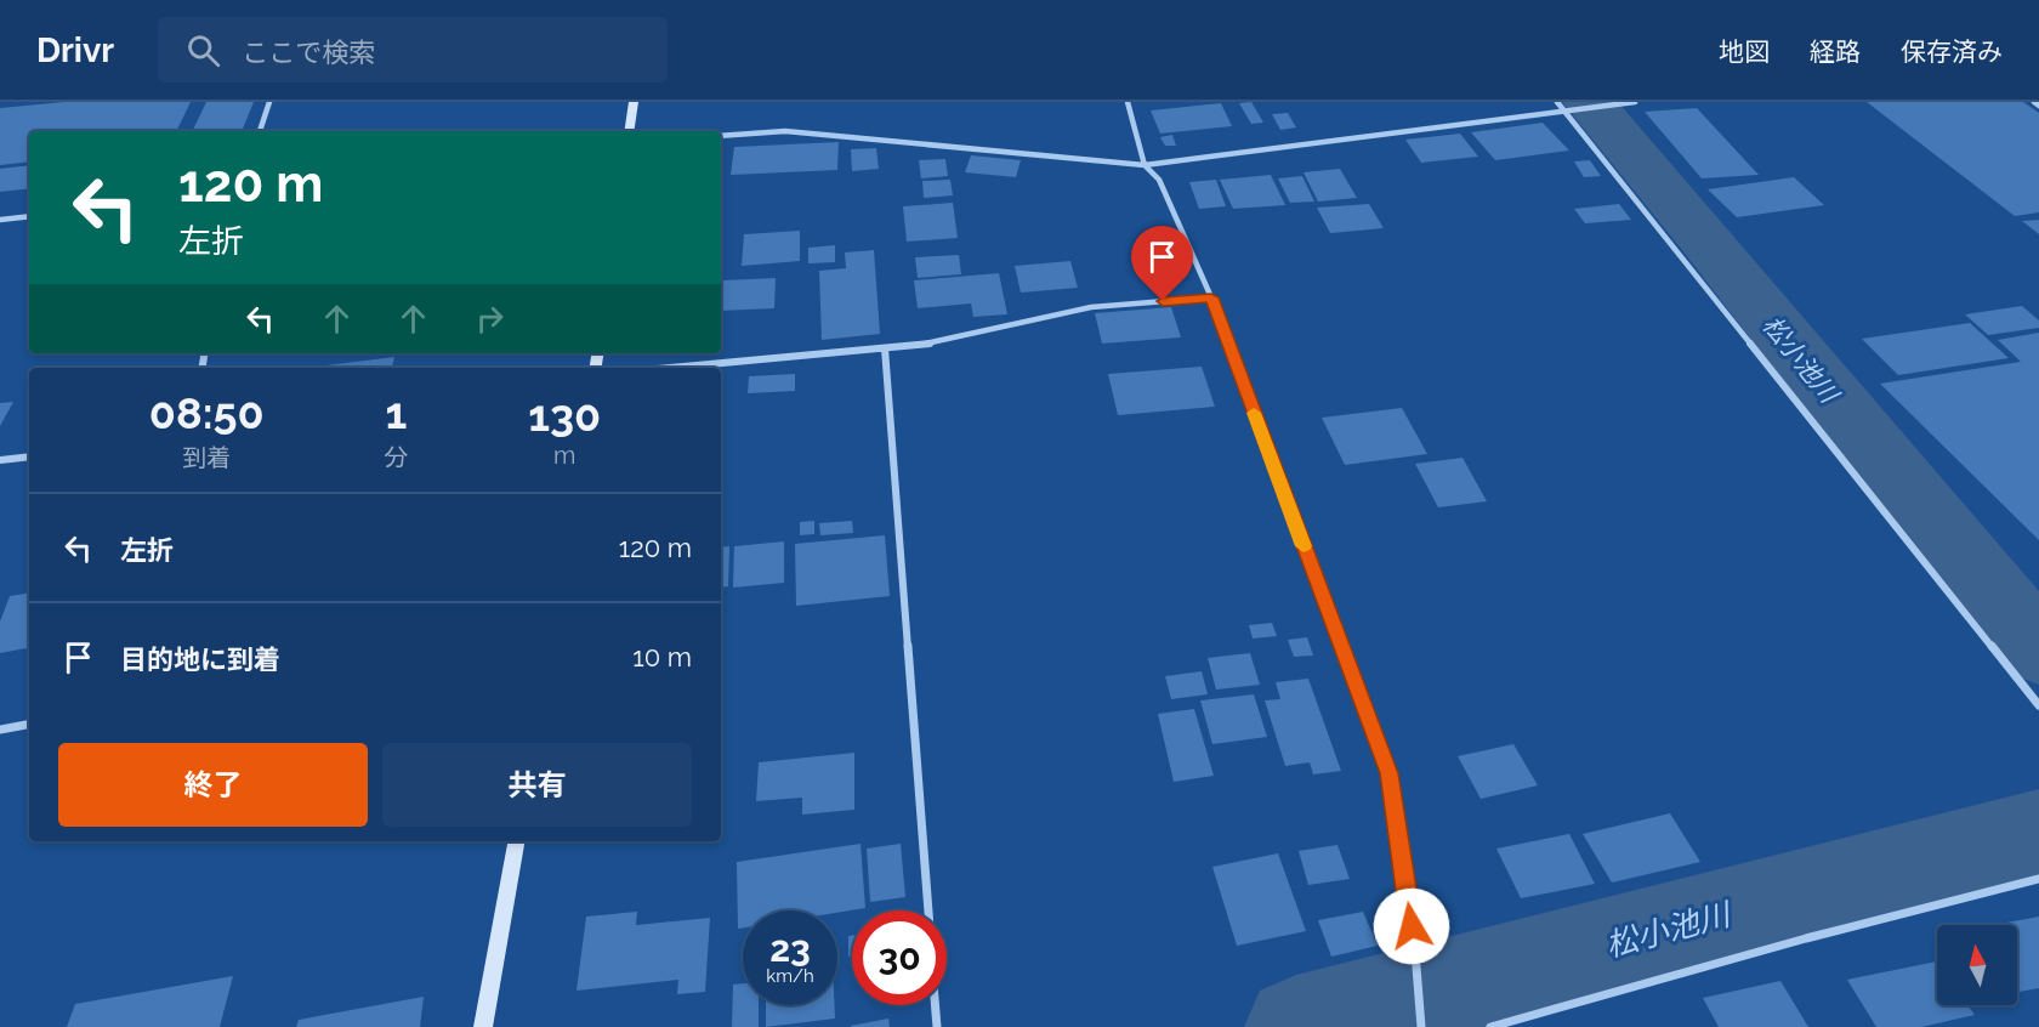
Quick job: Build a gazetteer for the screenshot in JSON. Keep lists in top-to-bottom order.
{
  "water": ["松小池川"],
  "north": "top",
  "page": {
    "header": "Drivr",
    "search": "ここで検索",
    "nav": ["地図", "経路", "保存済み"],
    "turn": ["120 m", "左折"],
    "eta": [
      "08:50",
      "到着",
      "1",
      "分",
      "130",
      "m"
    ],
    "list": [
      {
        "name": "左折",
        "value": "120 m"
      },
      {
        "name": "目的地に到着",
        "value": "10 m"
      }
    ],
    "buttons": ["終了", "共有"],
    "speed": "23 km/h",
    "limit": "30"
  }
}
